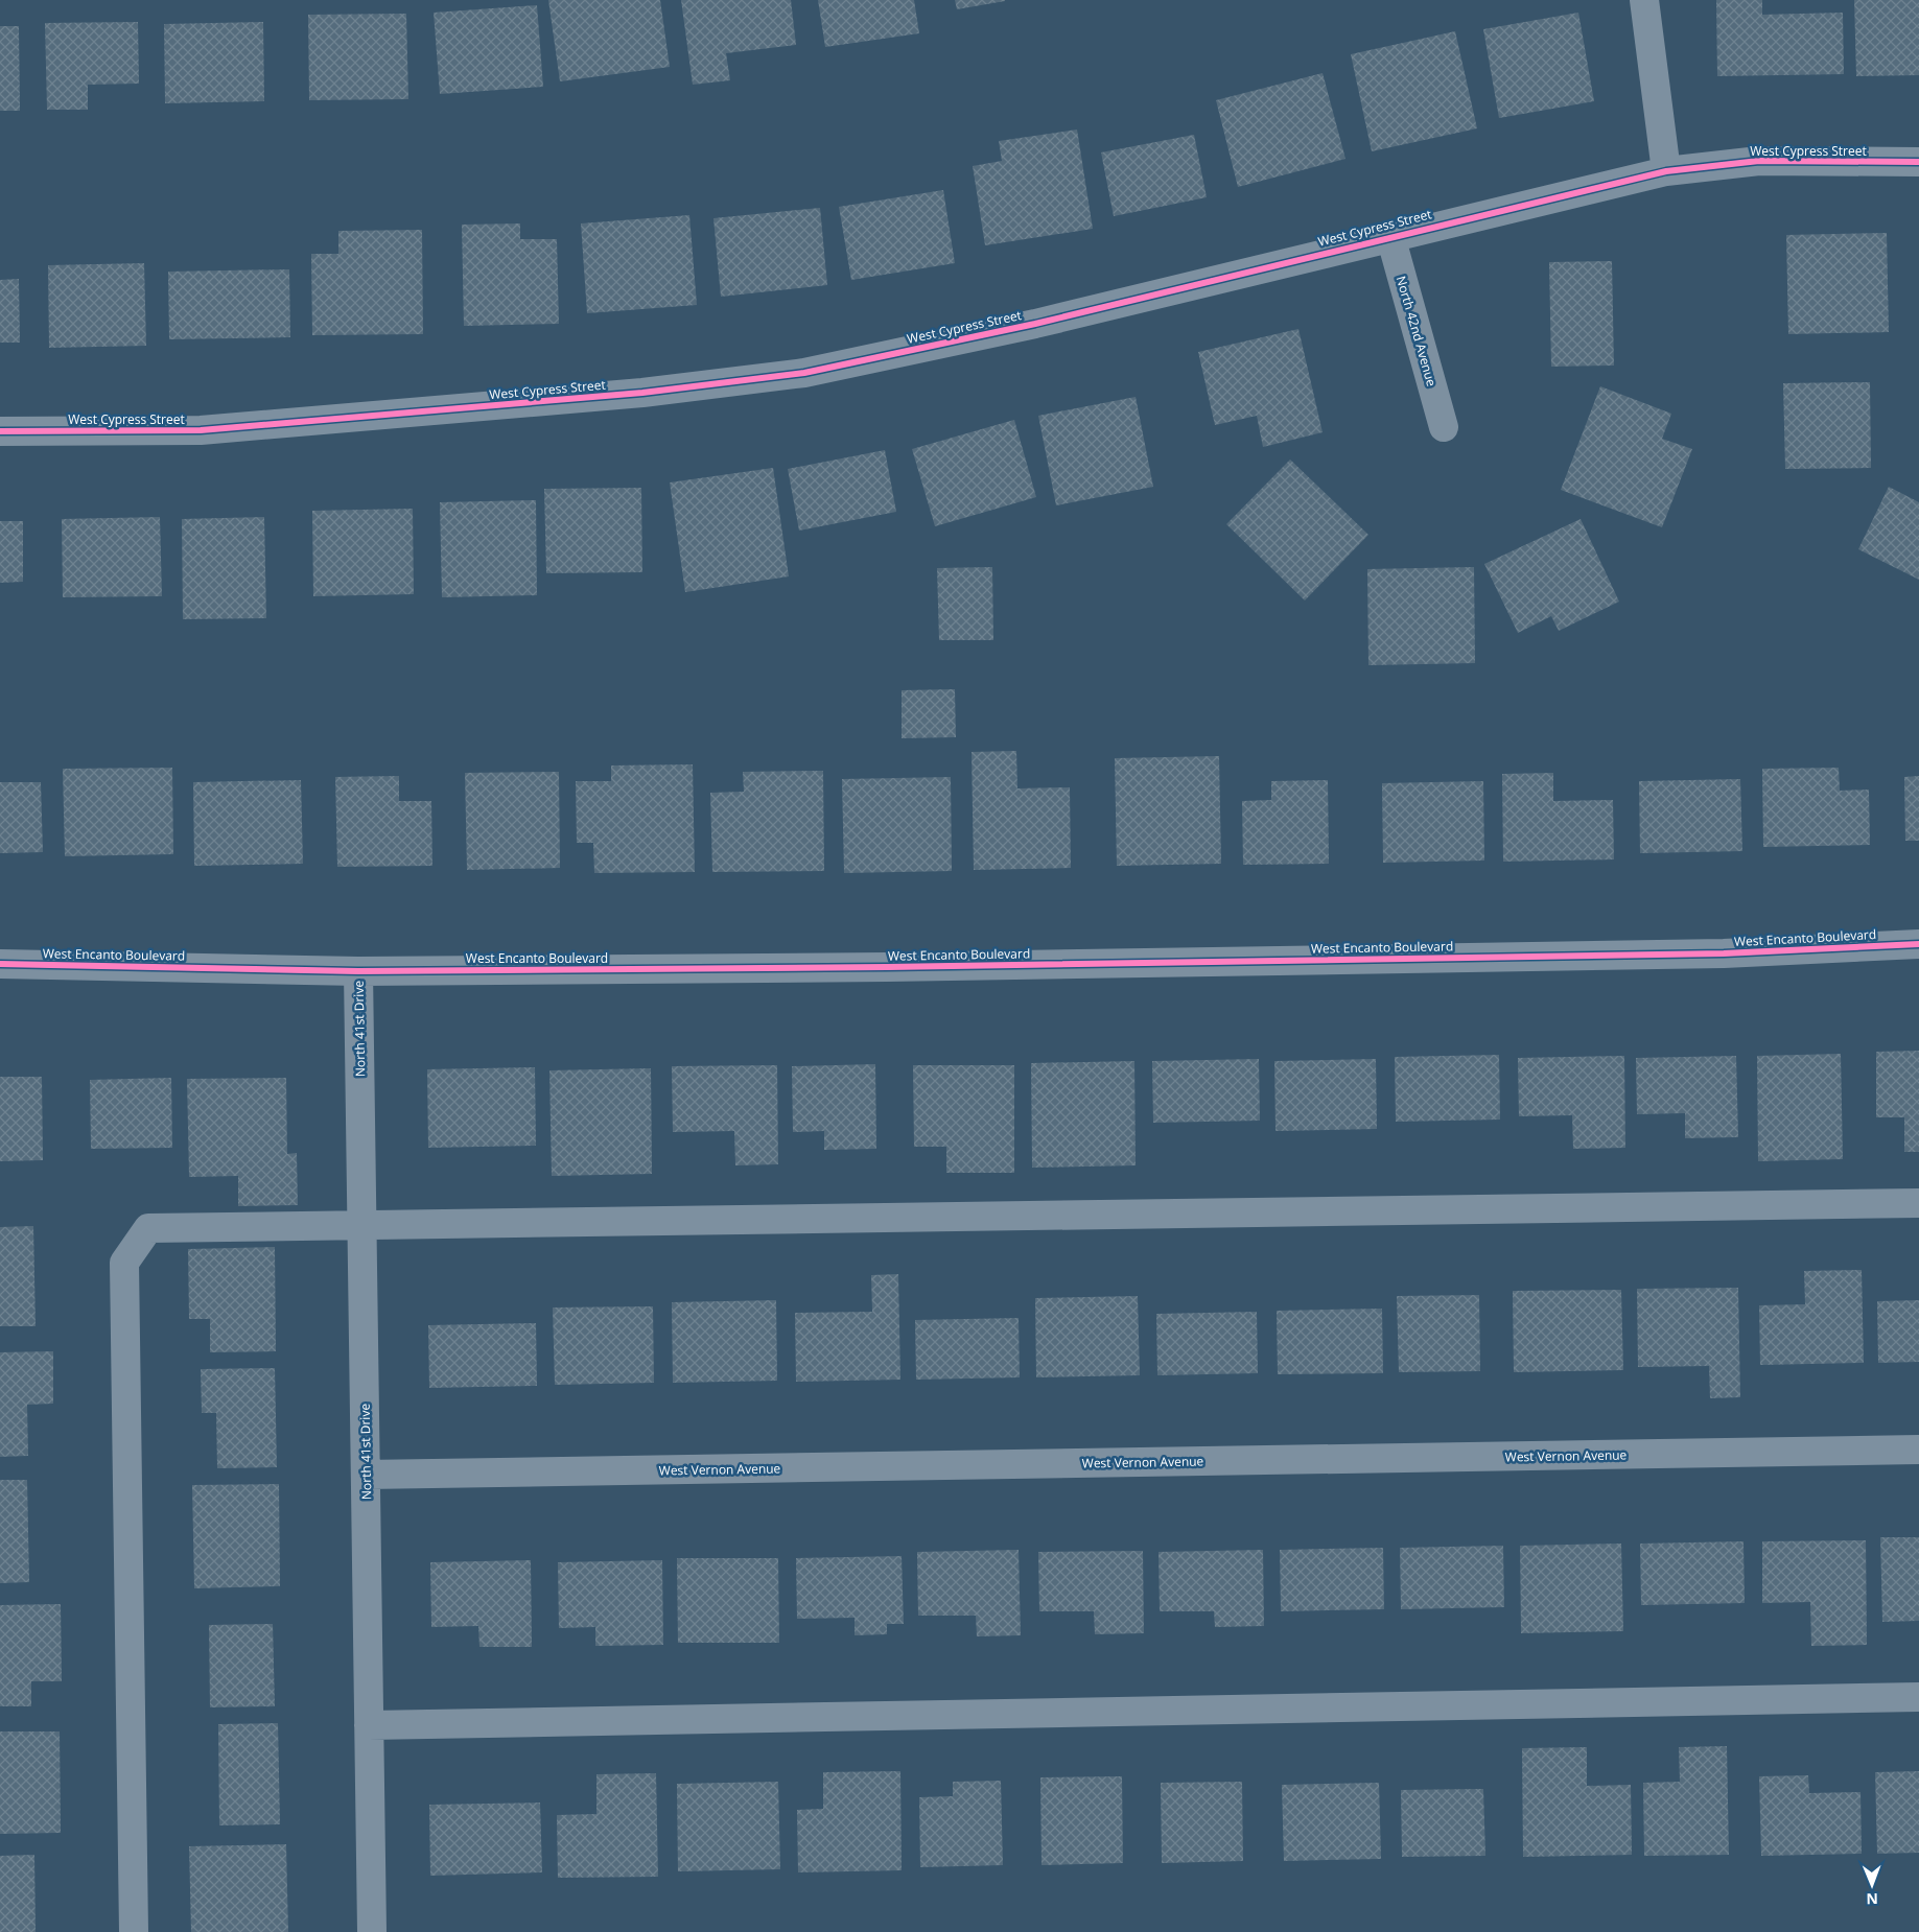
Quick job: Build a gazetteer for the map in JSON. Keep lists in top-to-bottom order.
{
  "streets": {
    "street": [
      "West Cypress Street",
      "North 42nd Avenue",
      "West Encanto Boulevard",
      "North 41st Drive",
      "West Vernon Avenue"
    ]
  },
  "crossings": [
    ["West Cypress Street", "North 42nd Avenue"],
    ["West Encanto Boulevard", "North 41st Drive"],
    ["North 41st Drive", "West Vernon Avenue"]
  ],
  "north": "bottom"
}
